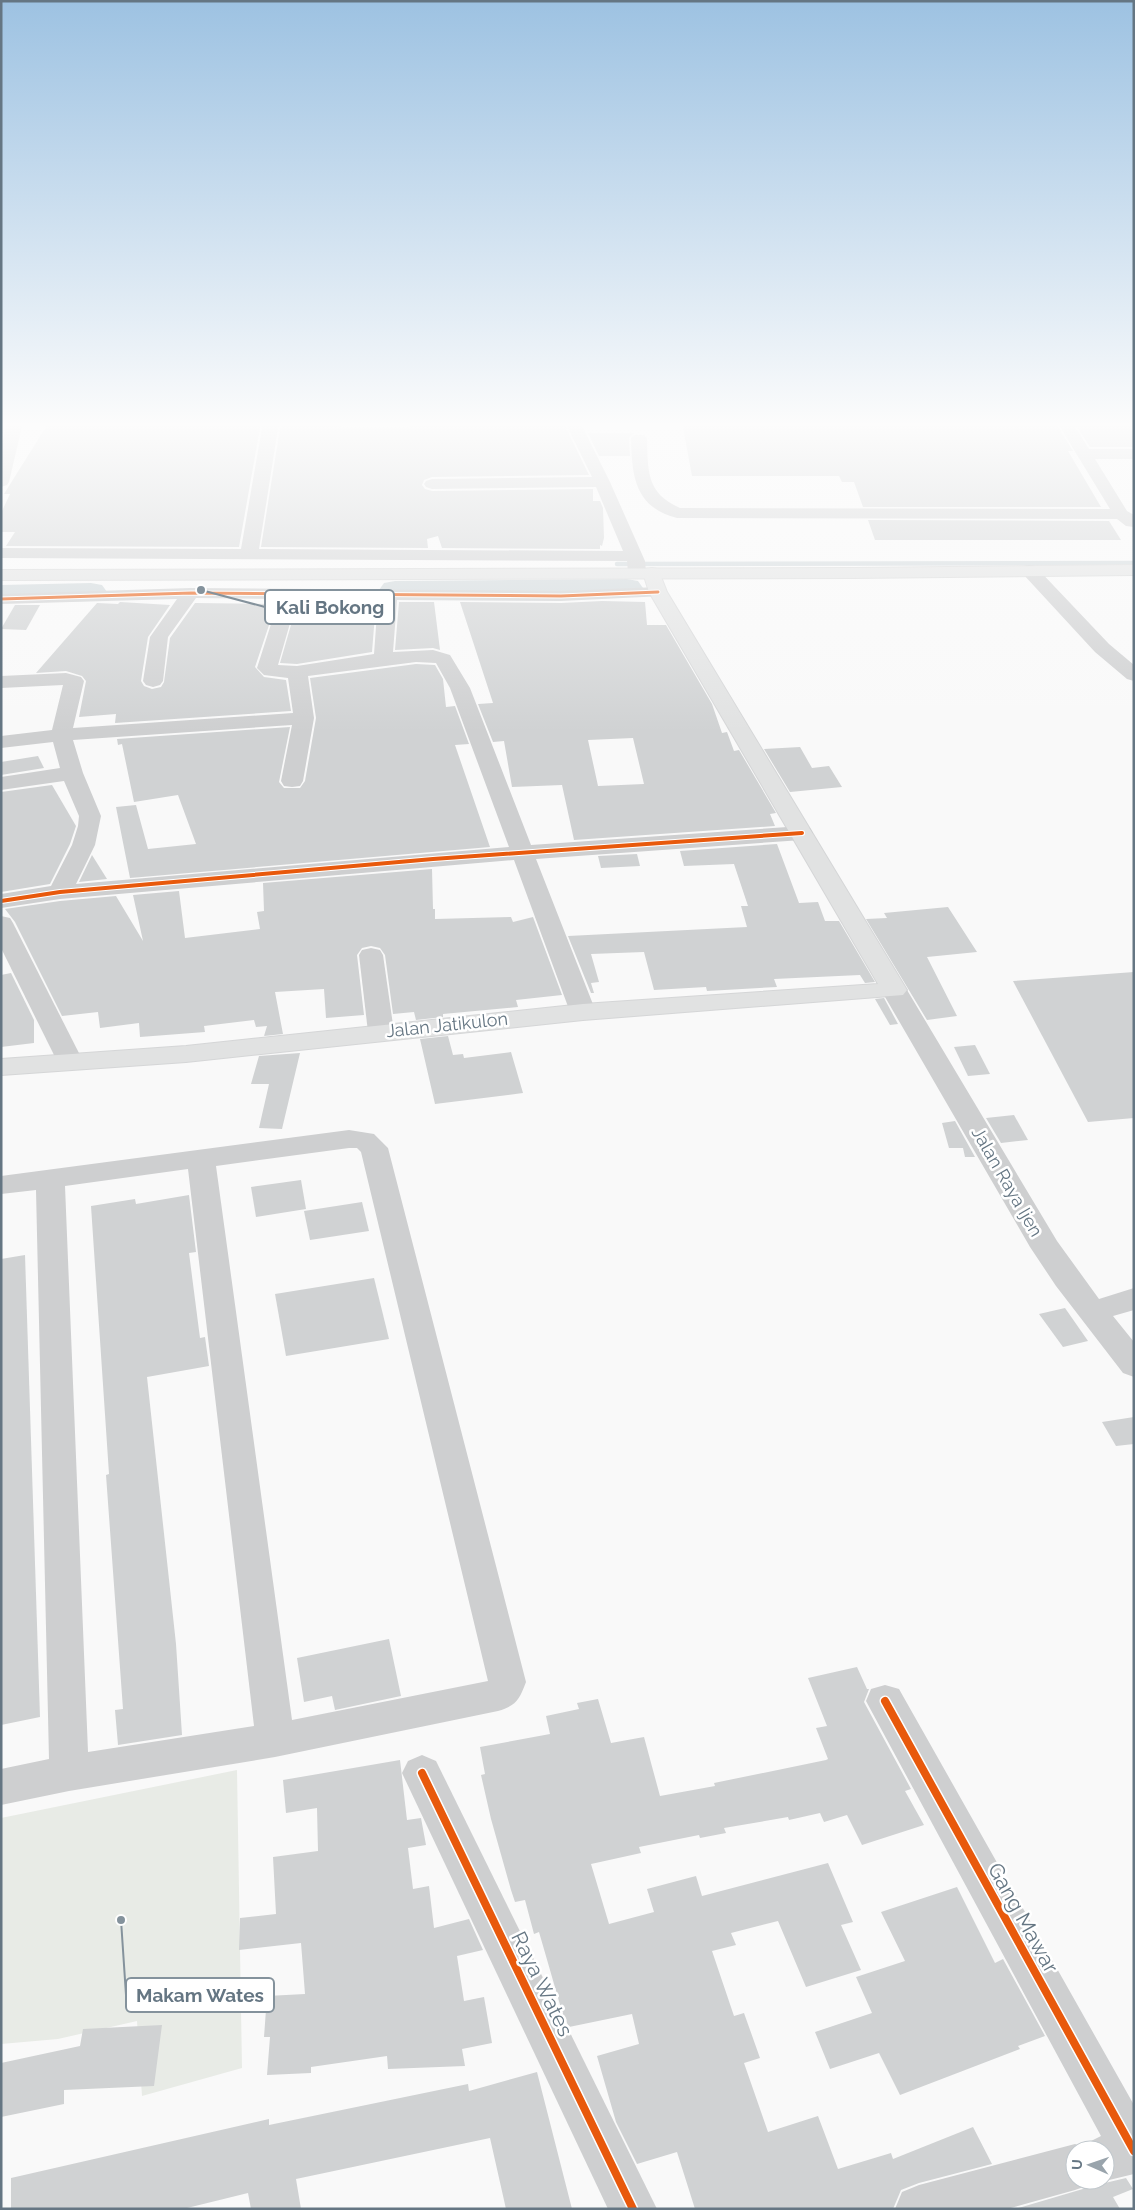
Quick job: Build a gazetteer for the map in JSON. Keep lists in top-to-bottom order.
{
  "streets": {
    "main road": ["Jalan Jatikulon"],
    "street": ["Jalan Raya Ijen", "Gang Mawar", "Raya Wates"]
  },
  "crossings": [
    ["Jalan Jatikulon", "Jalan Raya Ijen"]
  ],
  "places": ["Kali Bokong", "Makam Wates"],
  "north": "left"
}
